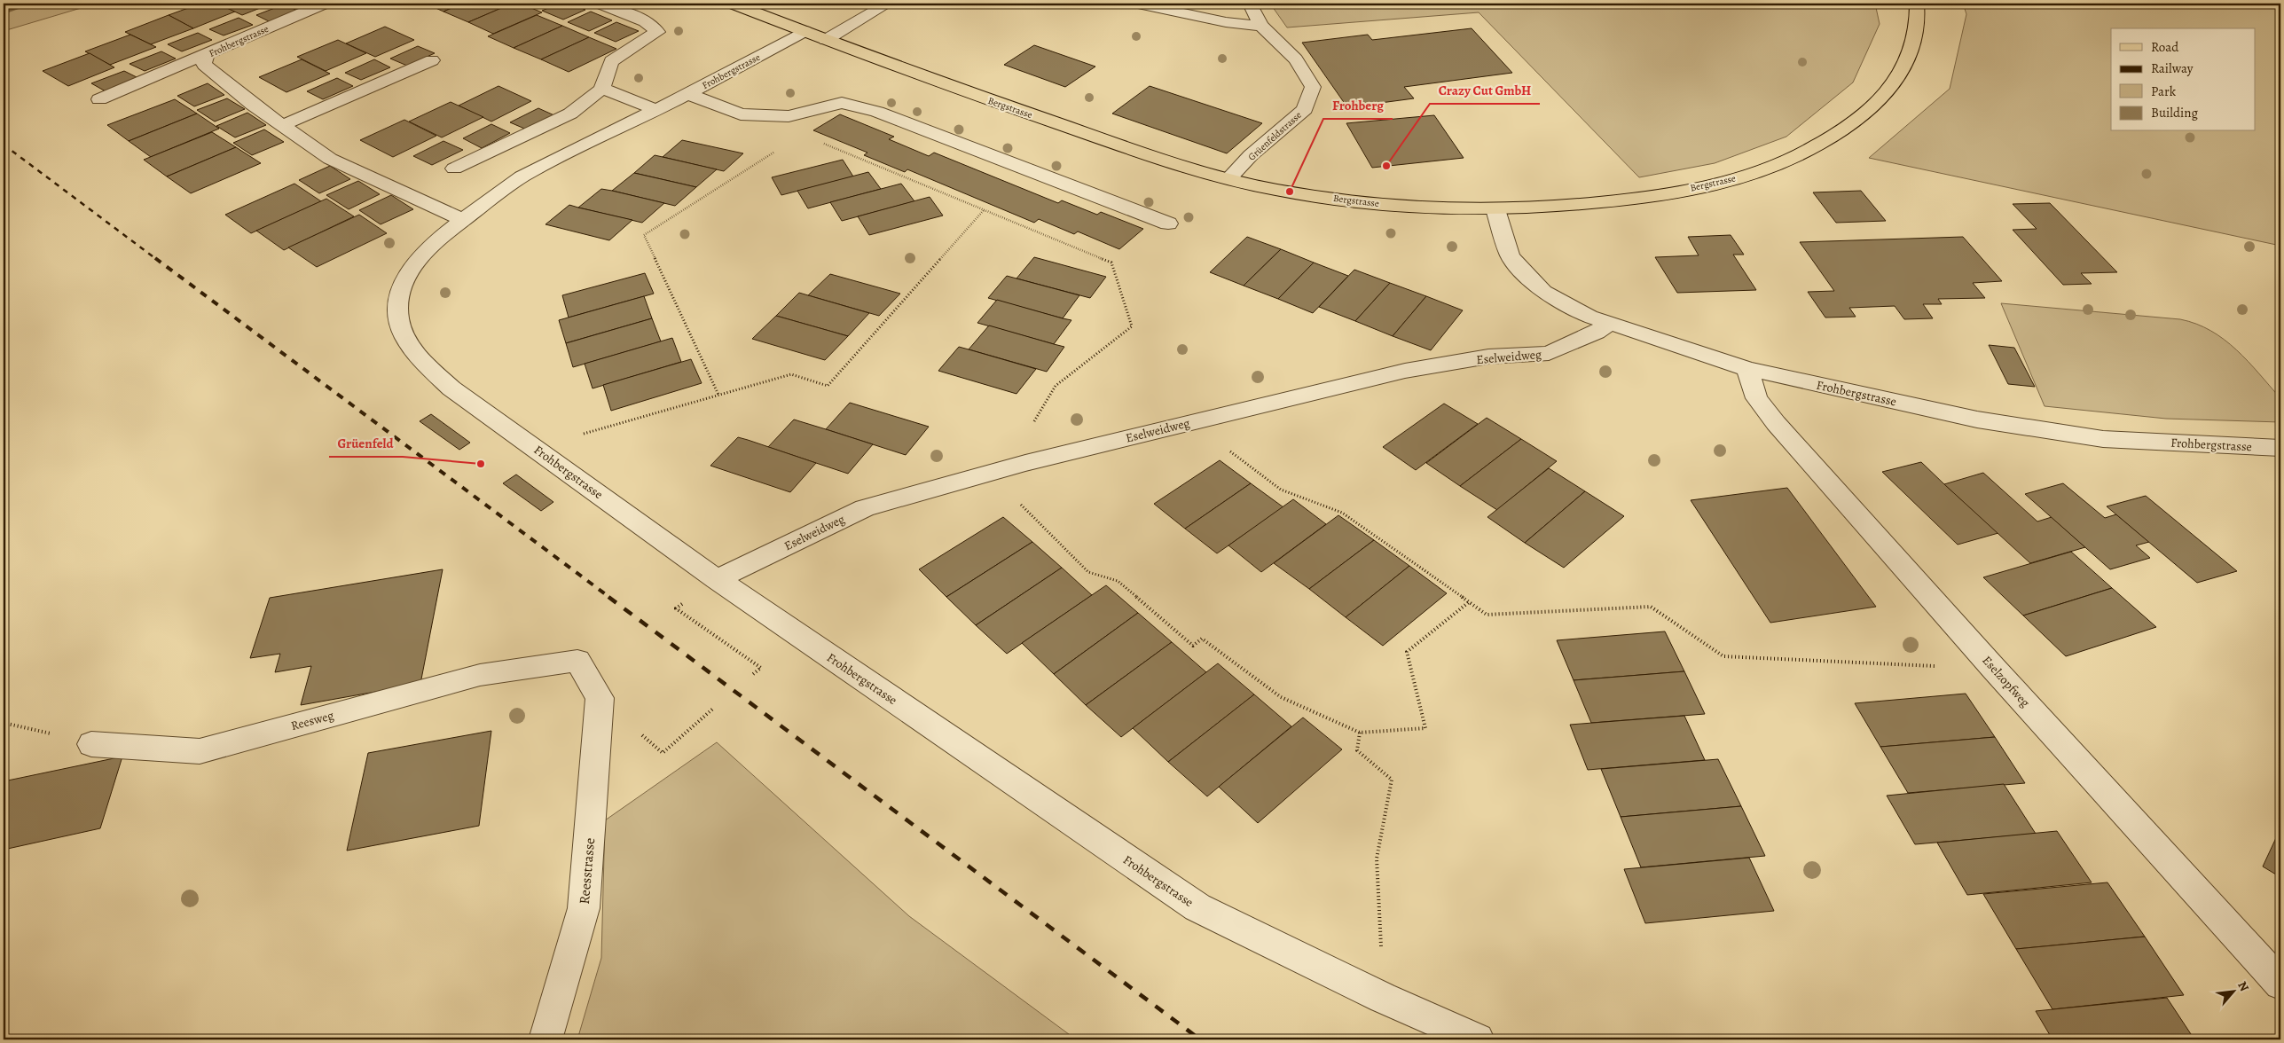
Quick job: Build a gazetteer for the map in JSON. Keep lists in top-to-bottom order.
{
  "streets": {
    "main road": ["Bergstrasse"],
    "street": [
      "Frohbergstrasse",
      "Grüenfeldstrasse",
      "Eselweidweg",
      "Eselzopfweg",
      "Reesweg",
      "Reesstrasse"
    ]
  },
  "crossings": [
    ["Frohbergstrasse", "Bergstrasse"],
    ["Frohbergstrasse", "Eselweidweg"],
    ["Frohbergstrasse", "Eselzopfweg"],
    ["Bergstrasse", "Grüenfeldstrasse"],
    ["Reesweg", "Reesstrasse"]
  ],
  "places": ["Crazy Cut GmbH", "Frohberg", "Grüenfeld"],
  "legend": [
    "Road",
    "Railway",
    "Park",
    "Building"
  ],
  "north": "top right"
}
